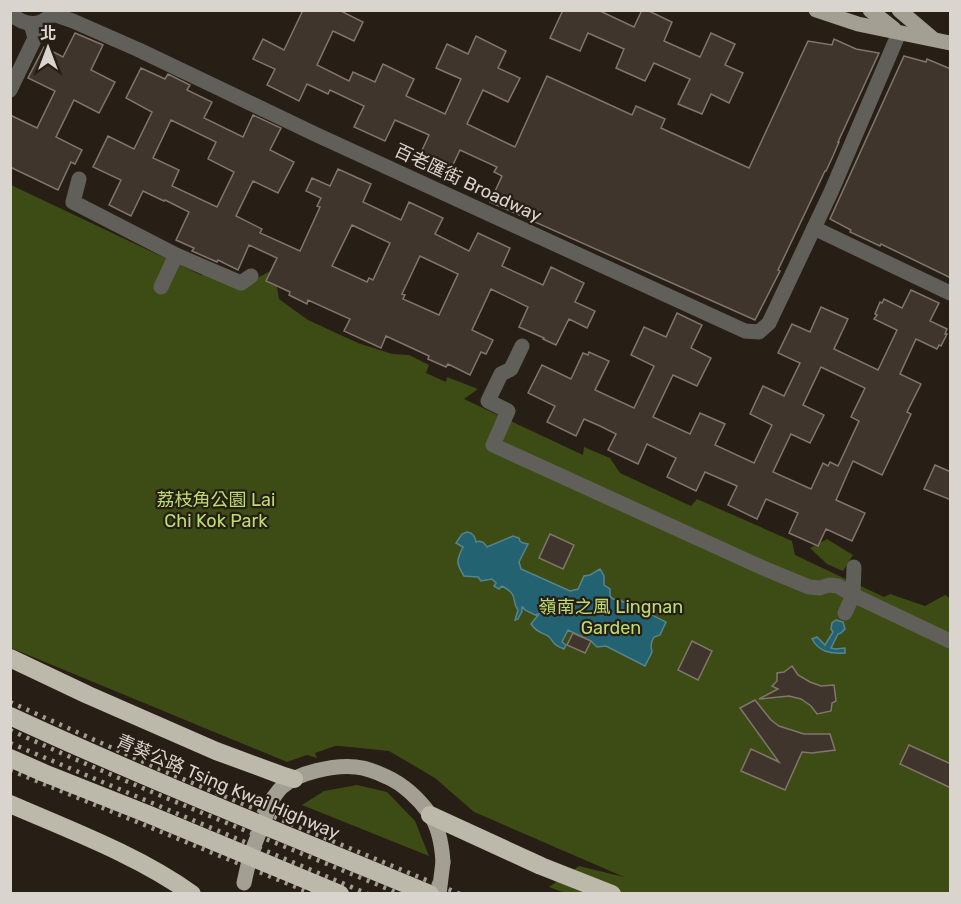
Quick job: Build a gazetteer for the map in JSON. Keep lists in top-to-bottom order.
{
  "streets": {
    "highway": ["青葵公路 Tsing Kwai Highway"],
    "street": ["百老匯街 Broadway"]
  },
  "parks": ["荔枝角公園 Lai Chi Kok Park", "嶺南之風 Lingnan Garden"],
  "north": "top"
}
